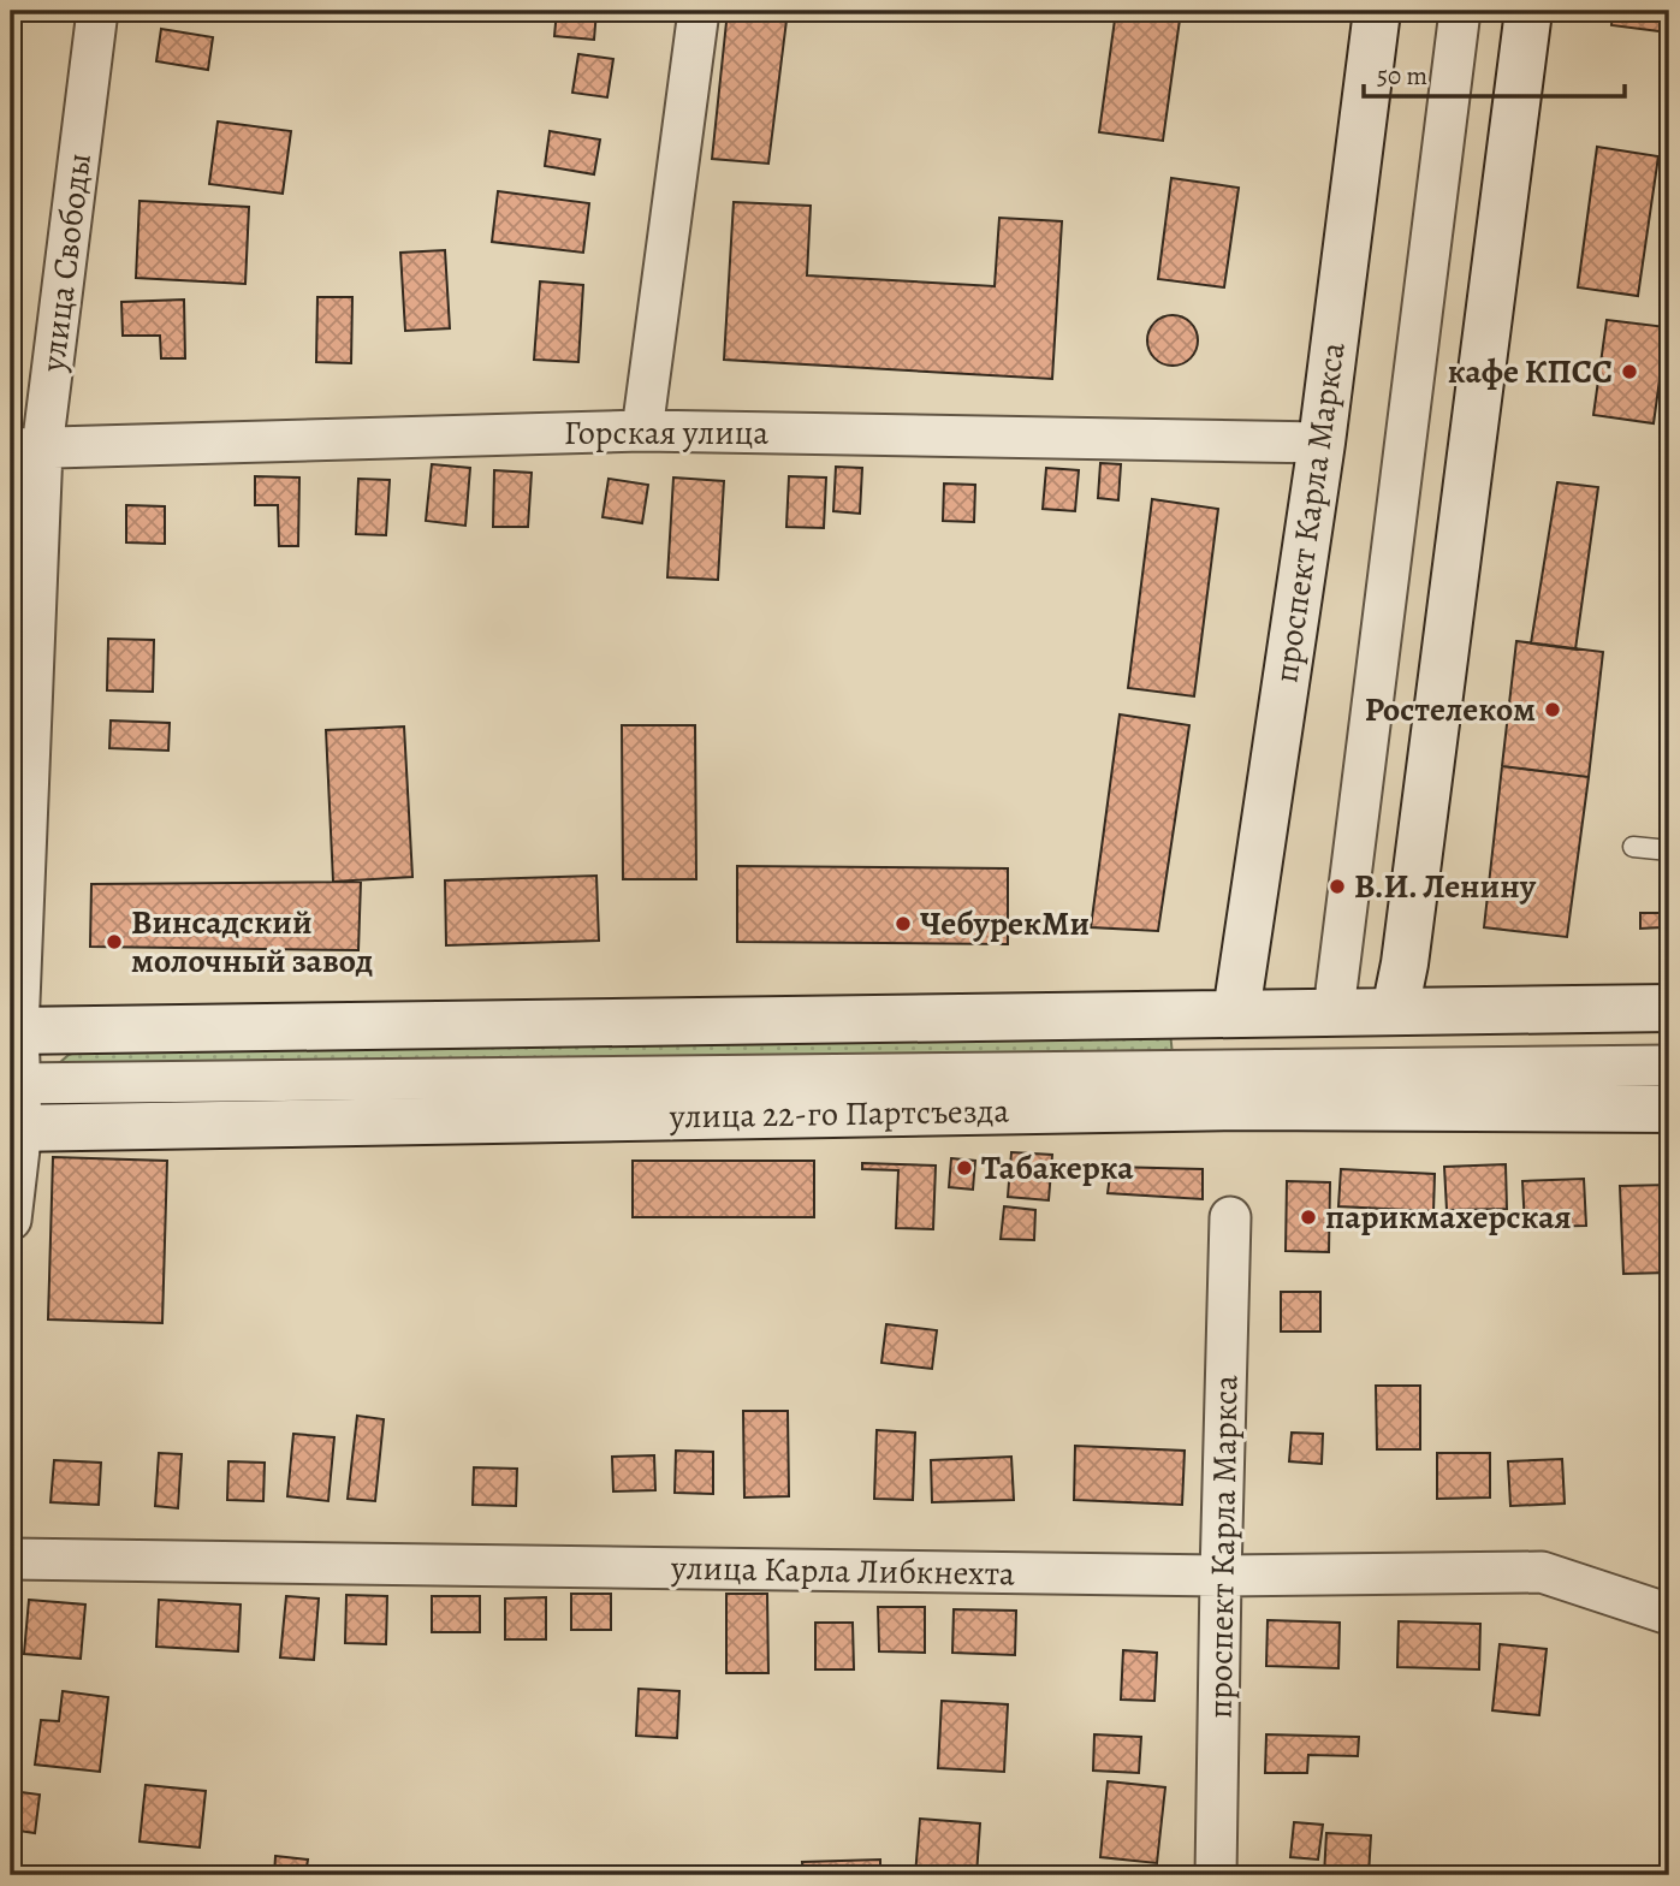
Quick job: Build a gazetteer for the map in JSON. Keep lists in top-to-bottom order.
{
  "streets": {
    "main road": ["проспект Карла Маркса", "улица 22-го Партсъезда"],
    "street": ["улица Свободы", "Горская улица", "улица Карла Либкнехта"]
  },
  "crossings": [
    ["улица Свободы", "Горская улица"],
    ["улица Свободы", "улица 22-го Партсъезда"],
    ["Горская улица", "проспект Карла Маркса"],
    ["проспект Карла Маркса", "улица Карла Либкнехта"]
  ],
  "places": [
    "кафе КПСС",
    "Ростелеком",
    "В.И. Ленину",
    "ЧебурекМи",
    "Винсадский молочный завод",
    "Табакерка",
    "парикмахерская"
  ],
  "scale_bar": "50 m"
}
